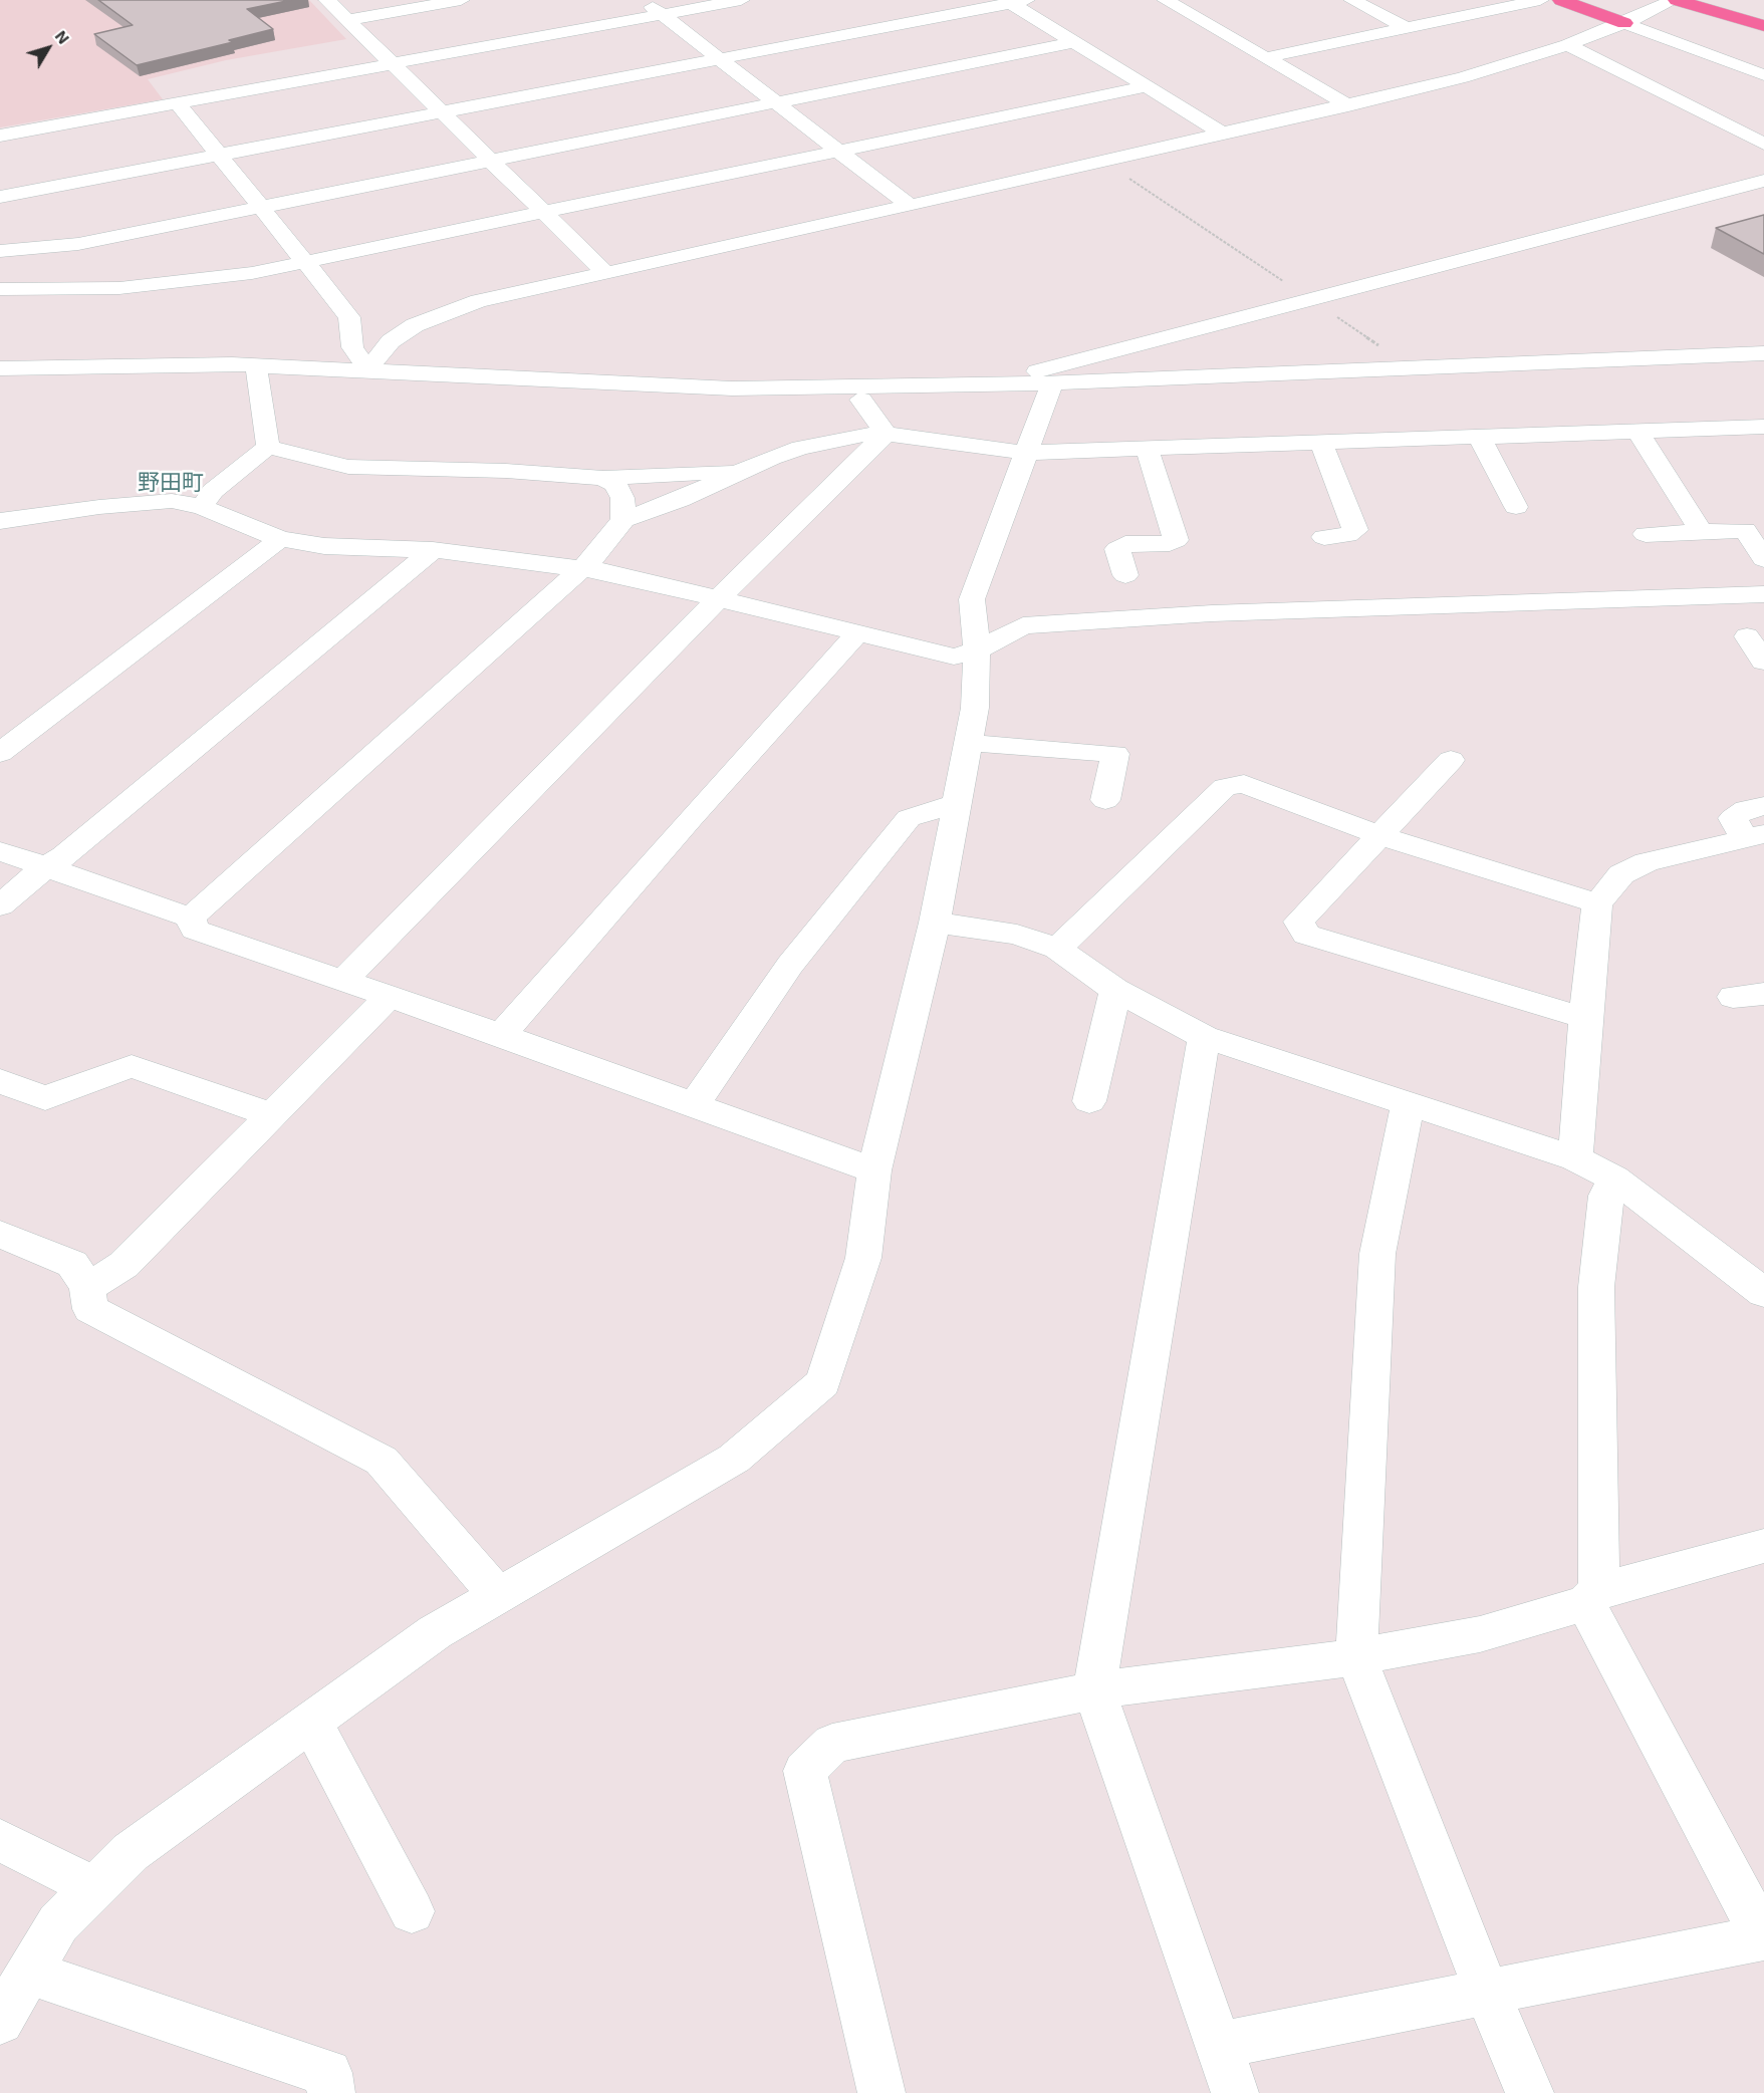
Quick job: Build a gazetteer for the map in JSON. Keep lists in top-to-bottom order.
{
  "districts": ["野田町"],
  "north": "top right"
}
